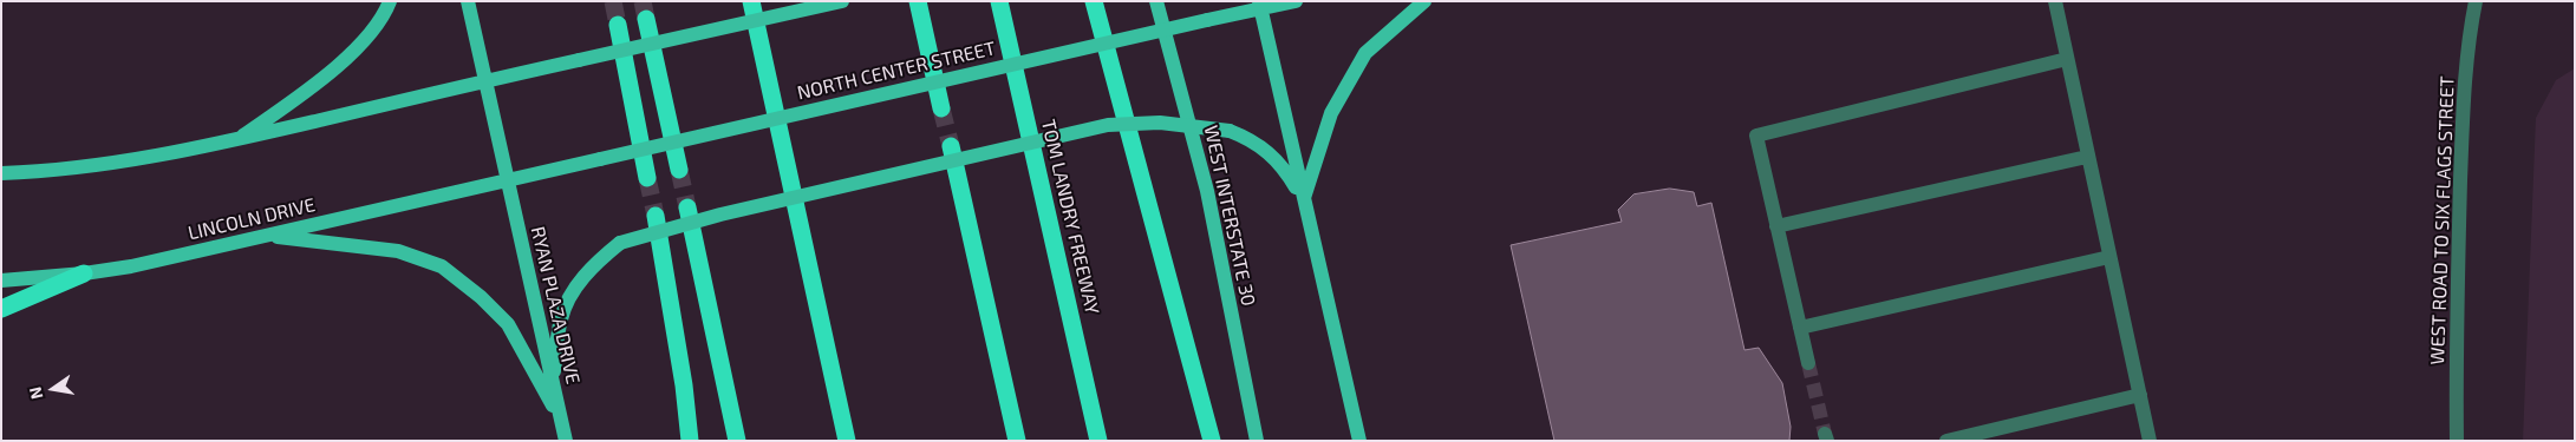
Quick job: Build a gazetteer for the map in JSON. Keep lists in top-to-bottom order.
{
  "streets": {
    "highway": ["TOM LANDRY FREEWAY"],
    "main road": [
      "NORTH CENTER STREET",
      "WEST INTERSTATE 30",
      "LINCOLN DRIVE",
      "RYAN PLAZA DRIVE"
    ],
    "street": ["WEST ROAD TO SIX FLAGS STREET"]
  },
  "crossings": [
    ["NORTH CENTER STREET", "LINCOLN DRIVE"],
    ["NORTH CENTER STREET", "RYAN PLAZA DRIVE"],
    ["LINCOLN DRIVE", "RYAN PLAZA DRIVE"]
  ],
  "north": "left"
}
